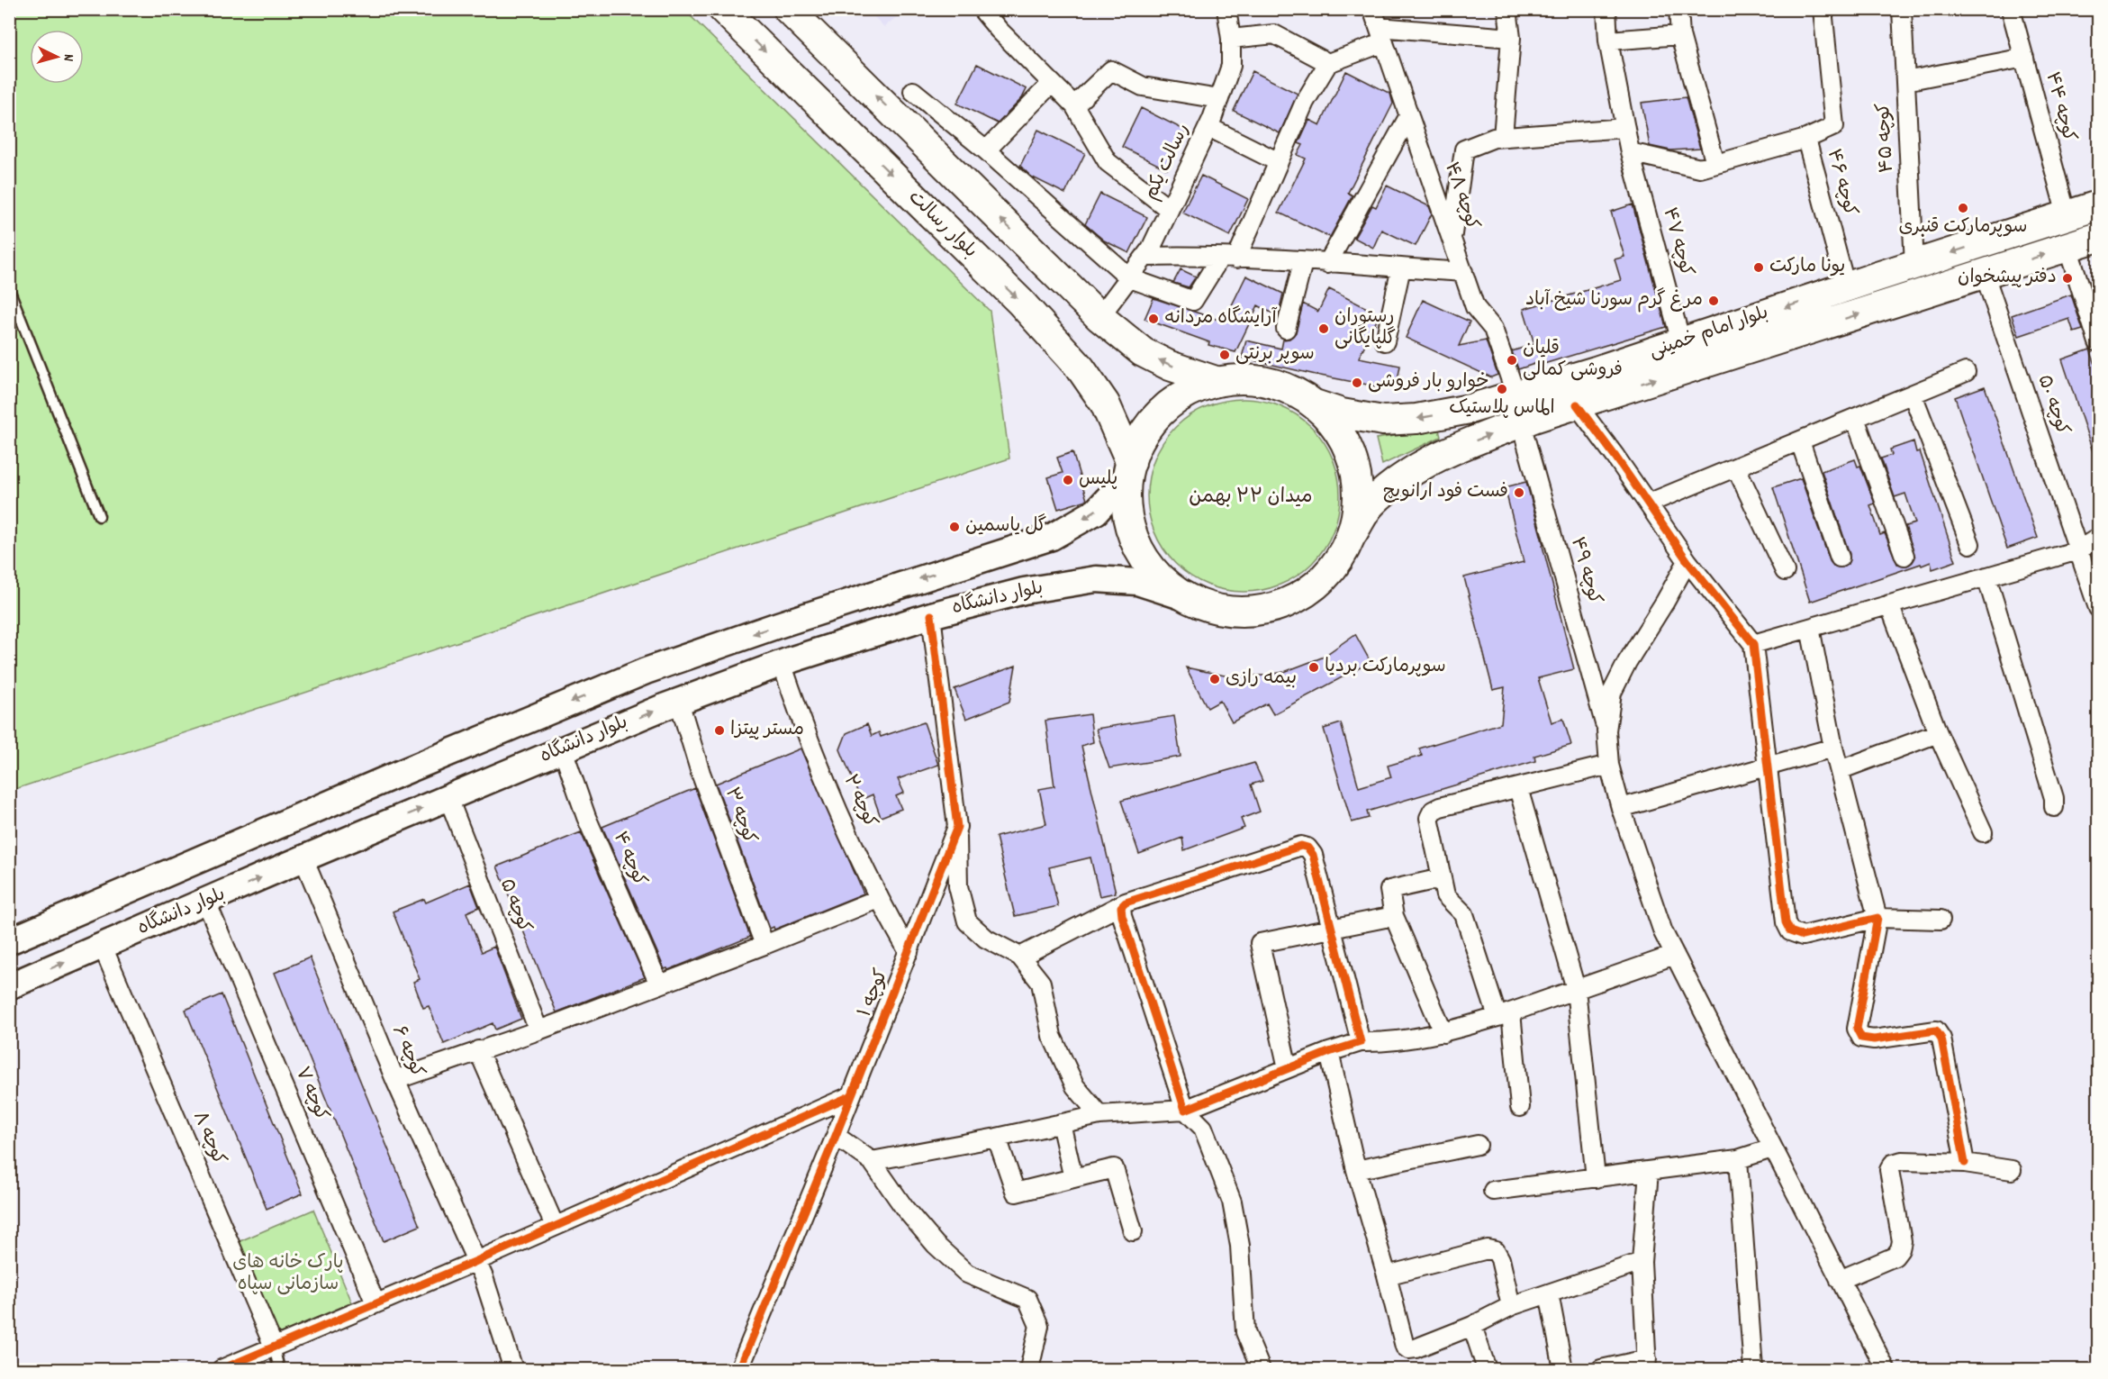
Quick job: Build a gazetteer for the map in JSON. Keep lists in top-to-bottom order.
{
  "streets": {
    "main road": ["بلوار رسالت", "بلوار امام خمینی", "بلوار دانشگاه"],
    "street": [
      "کوچه ۴۴",
      "کوچه ۴۵",
      "رسالت یکم",
      "کوچه ۴۶",
      "کوچه ۴۸",
      "کوچه ۴۷",
      "کوچه ۵۰",
      "کوچه ۴۹",
      "کوچه ۲",
      "کوچه ۳",
      "کوچه ۴",
      "کوچه ۵",
      "کوچه ۱",
      "کوچه ۶",
      "کوچه ۷",
      "کوچه ۸"
    ]
  },
  "crossings": [
    ["کوچه ۴۴", "بلوار امام خمینی"],
    ["کوچه ۴۵", "بلوار امام خمینی"],
    ["کوچه ۴۶", "بلوار امام خمینی"],
    ["کوچه ۴۸", "بلوار امام خمینی"],
    ["بلوار رسالت", "بلوار دانشگاه"],
    ["کوچه ۴۷", "بلوار امام خمینی"],
    ["بلوار امام خمینی", "کوچه ۵۰"],
    ["بلوار امام خمینی", "کوچه ۴۹"],
    ["بلوار دانشگاه", "کوچه ۲"],
    ["بلوار دانشگاه", "کوچه ۳"],
    ["بلوار دانشگاه", "کوچه ۴"],
    ["بلوار دانشگاه", "کوچه ۵"],
    ["بلوار دانشگاه", "کوچه ۱"],
    ["بلوار دانشگاه", "کوچه ۶"],
    ["بلوار دانشگاه", "کوچه ۷"],
    ["بلوار دانشگاه", "کوچه ۸"],
    ["کوچه ۲", "کوچه ۱"]
  ],
  "districts": ["میدان ۲۲ بهمن"],
  "parks": ["پارک خانه های سازمانی سپاه"],
  "places": [
    "سوپرمارکت قنبری",
    "یونا مارکت",
    "دفتر پیشخوان",
    "مرغ گرم سورنا شیخ آباد",
    "آرایشگاه مردانه",
    "رستوران گلپایگانی",
    "سوپر برنتی",
    "قلیان فروشی کمالی",
    "خوارو بار فروشی",
    "الماس پلاستیک",
    "پلیس",
    "فست فود ارانویچ",
    "گل یاسمین",
    "سوپرمارکت بردیا",
    "بیمه رازی",
    "مستر پیتزا"
  ],
  "north": "right"
}
